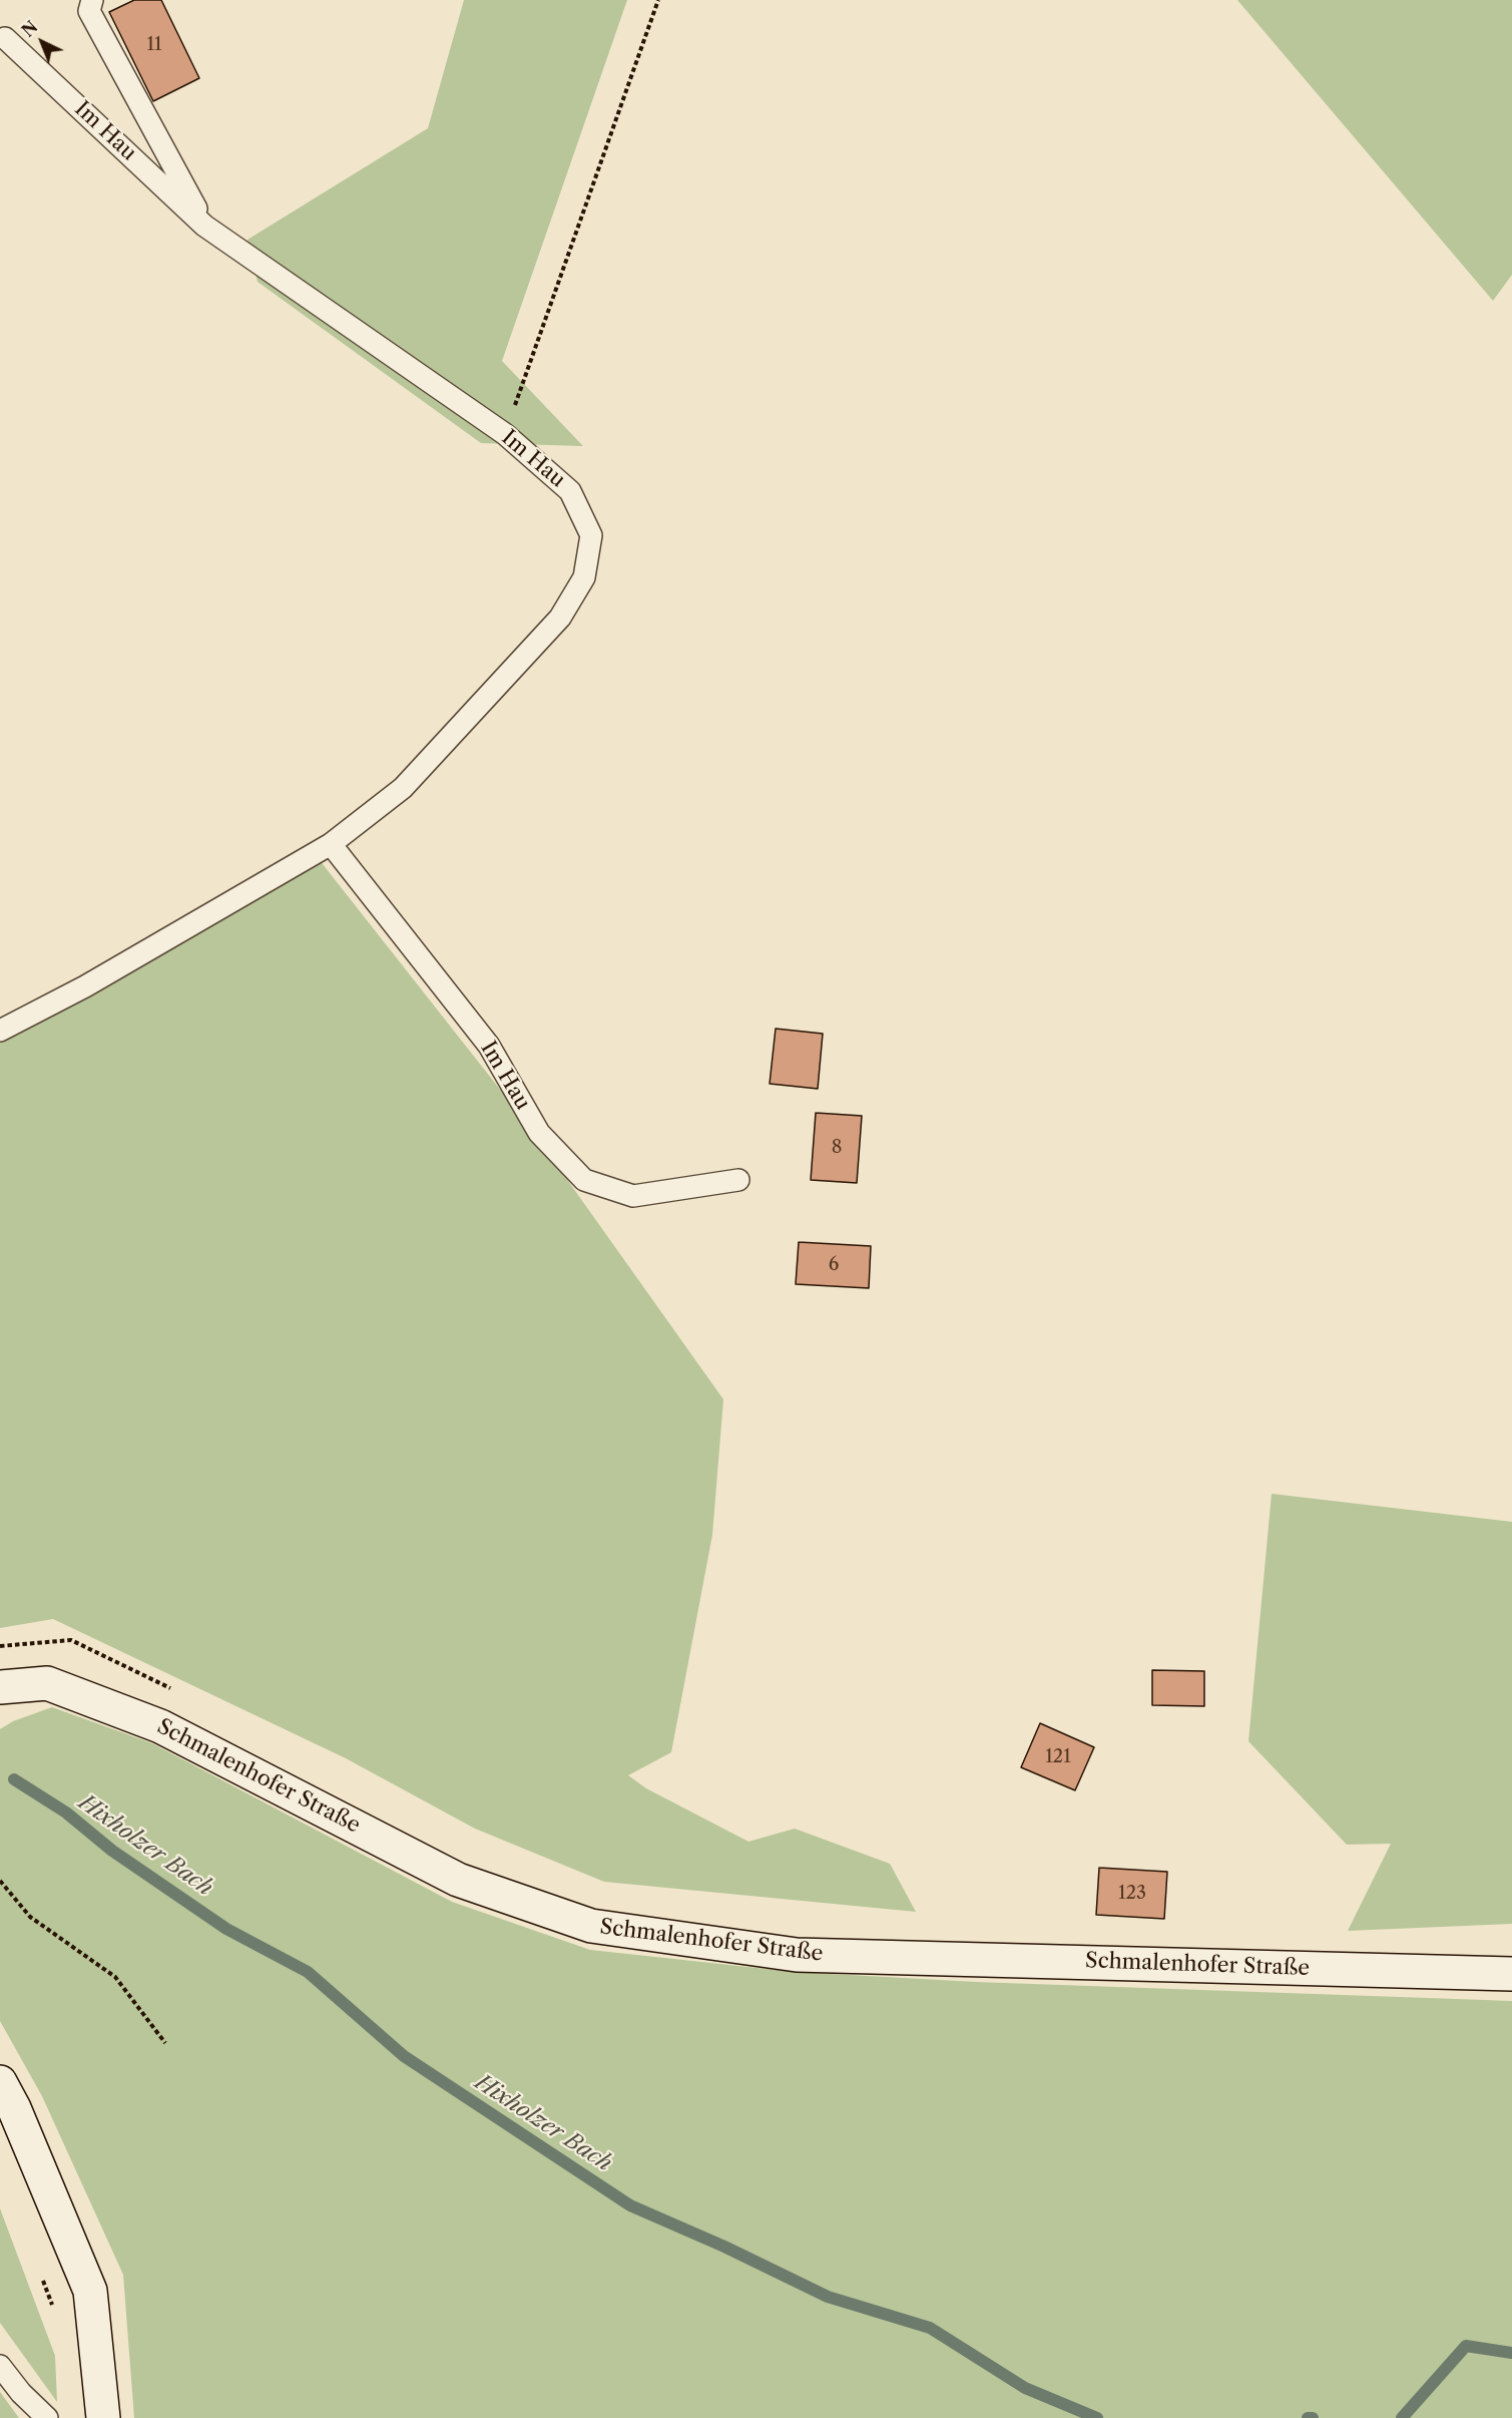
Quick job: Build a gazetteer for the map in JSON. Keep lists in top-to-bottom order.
{
  "streets": {
    "main road": ["Schmalenhofer Straße"],
    "lane": ["Im Hau"]
  },
  "water": ["Hixholzer Bach"],
  "house_numbers": [
    "11",
    "8",
    "6",
    "121",
    "123"
  ],
  "north": "top left"
}
